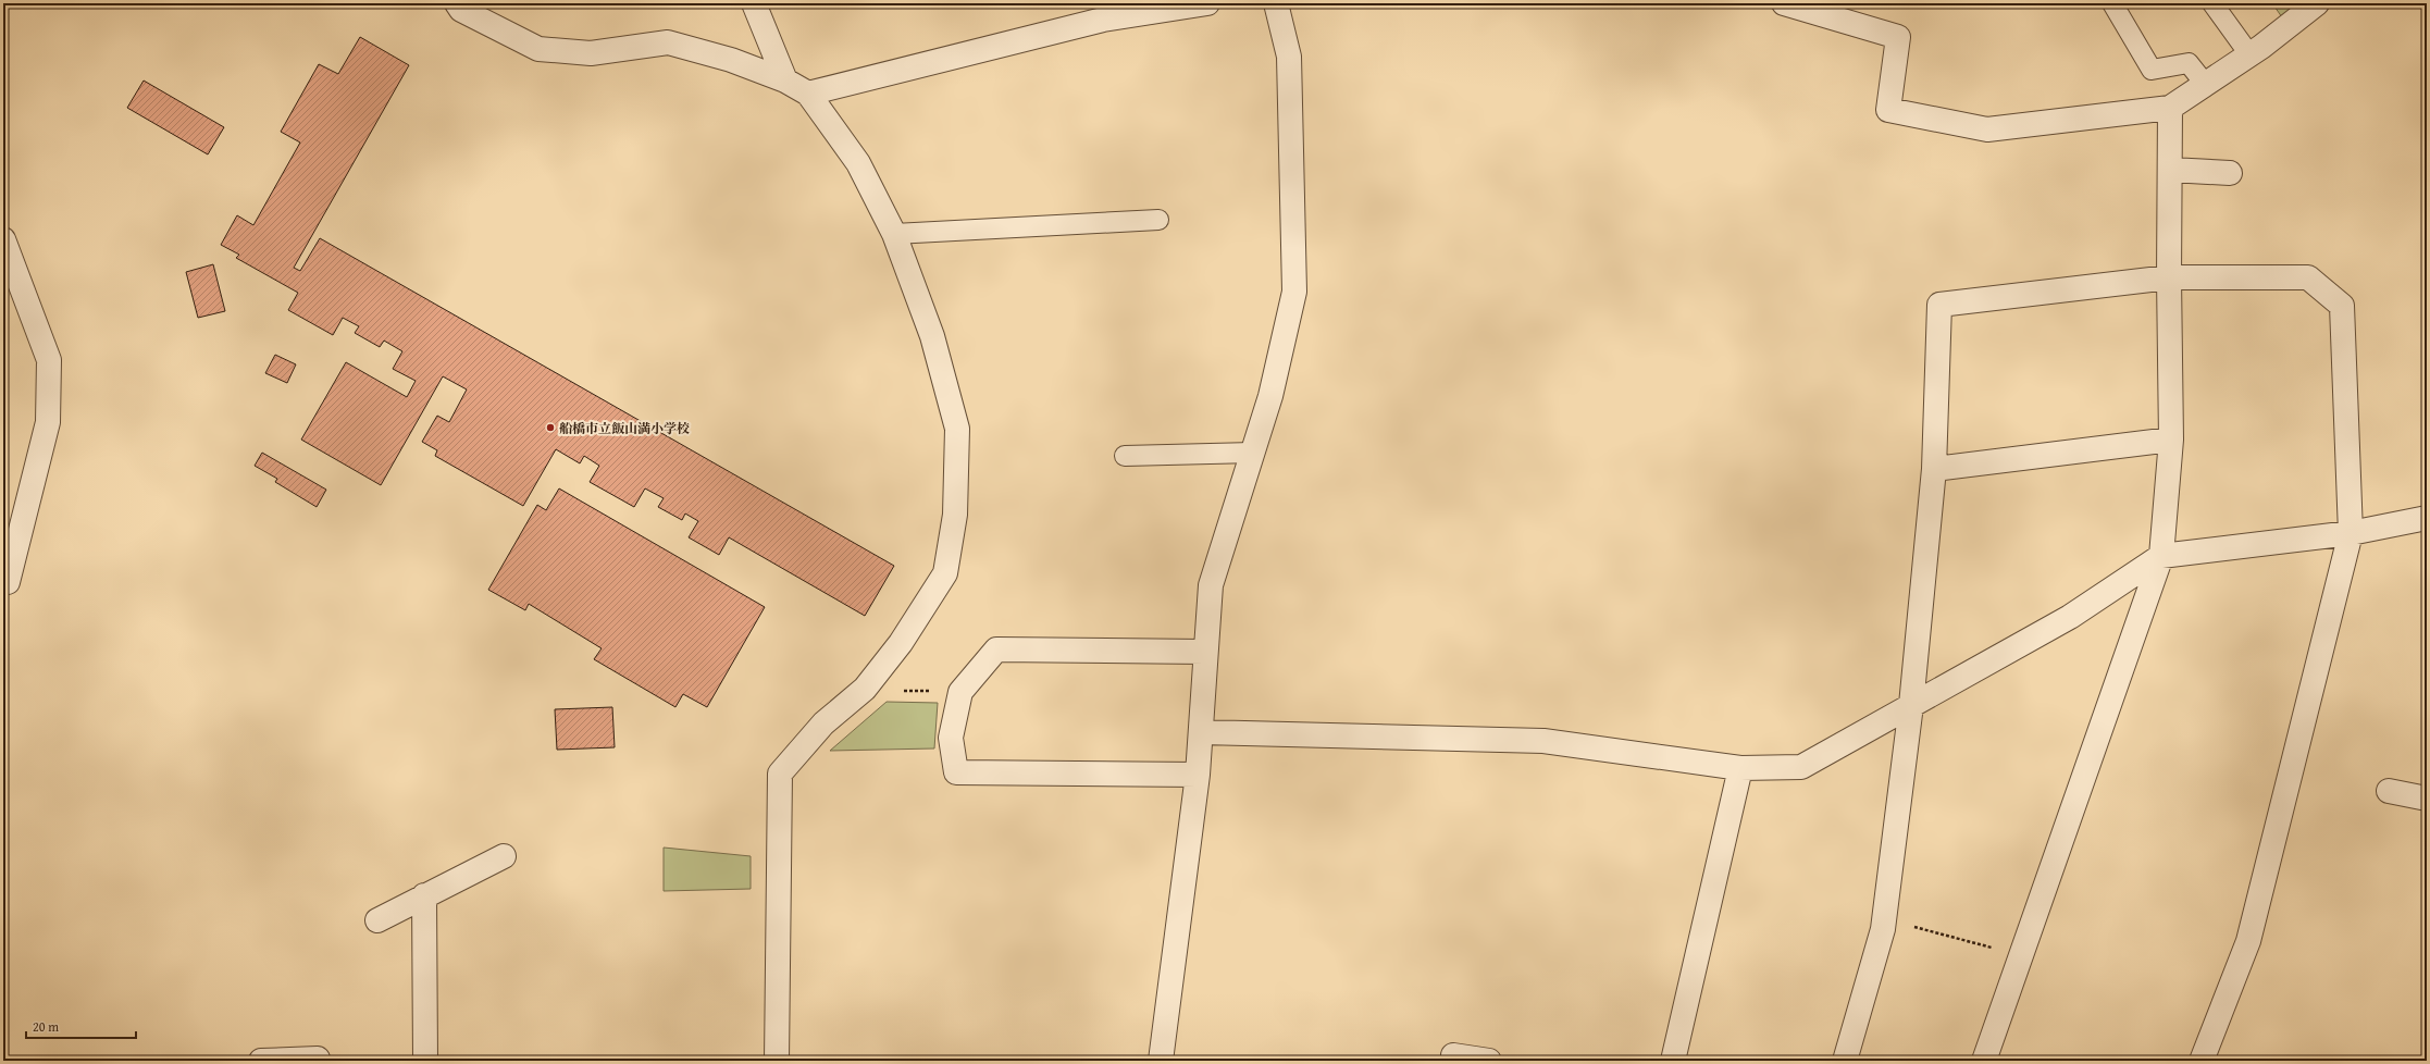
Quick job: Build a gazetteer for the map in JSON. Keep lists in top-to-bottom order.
{
  "places": ["船橋市立飯山満小学校"],
  "scale_bar": "20 m"
}
